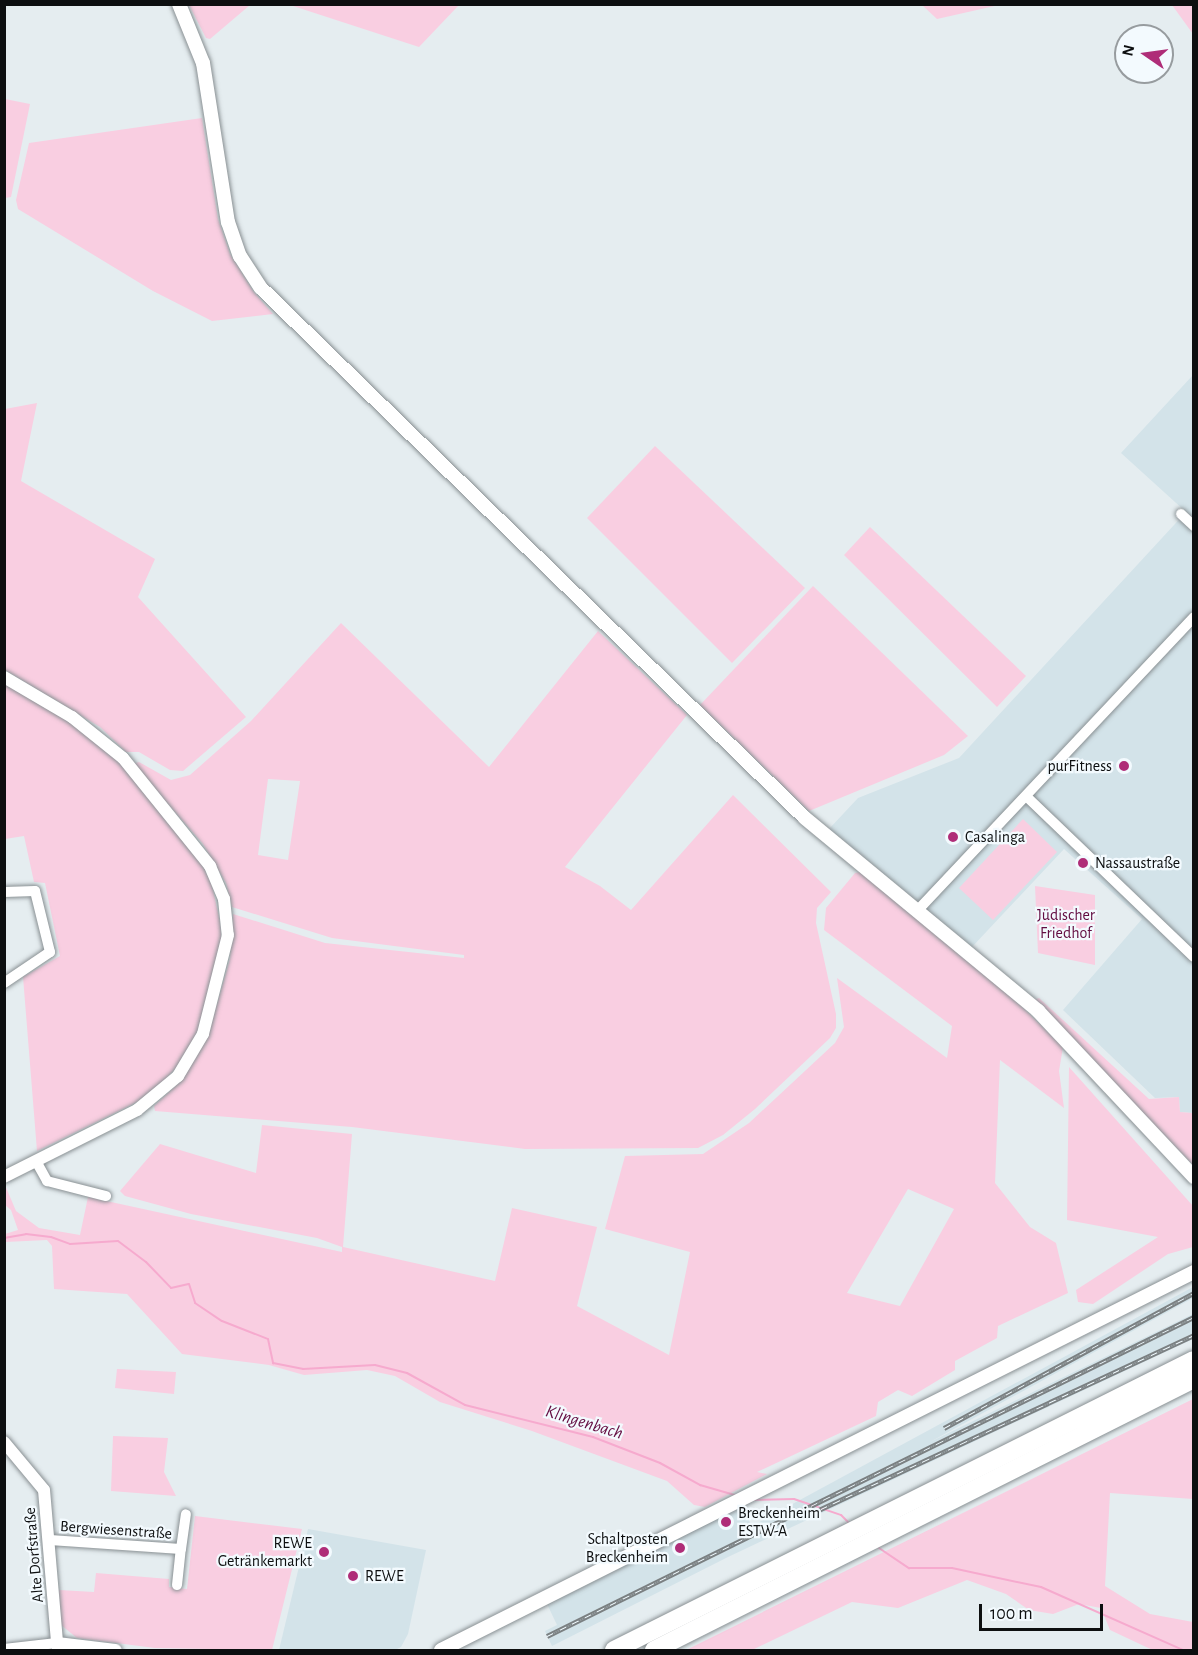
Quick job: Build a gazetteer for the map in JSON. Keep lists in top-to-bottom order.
{
  "streets": {
    "street": ["Bergwiesenstraße", "Alte Dorfstraße"]
  },
  "crossings": [
    ["Bergwiesenstraße", "Alte Dorfstraße"]
  ],
  "water": ["Klingenbach"],
  "parks": ["Jüdischer Friedhof"],
  "places": [
    "purFitness",
    "Casalinga",
    "Nassaustraße",
    "Breckenheim ESTW-A",
    "Schaltposten Breckenheim",
    "REWE Getränkemarkt",
    "REWE"
  ],
  "scale_bar": "100 m",
  "north": "left"
}
